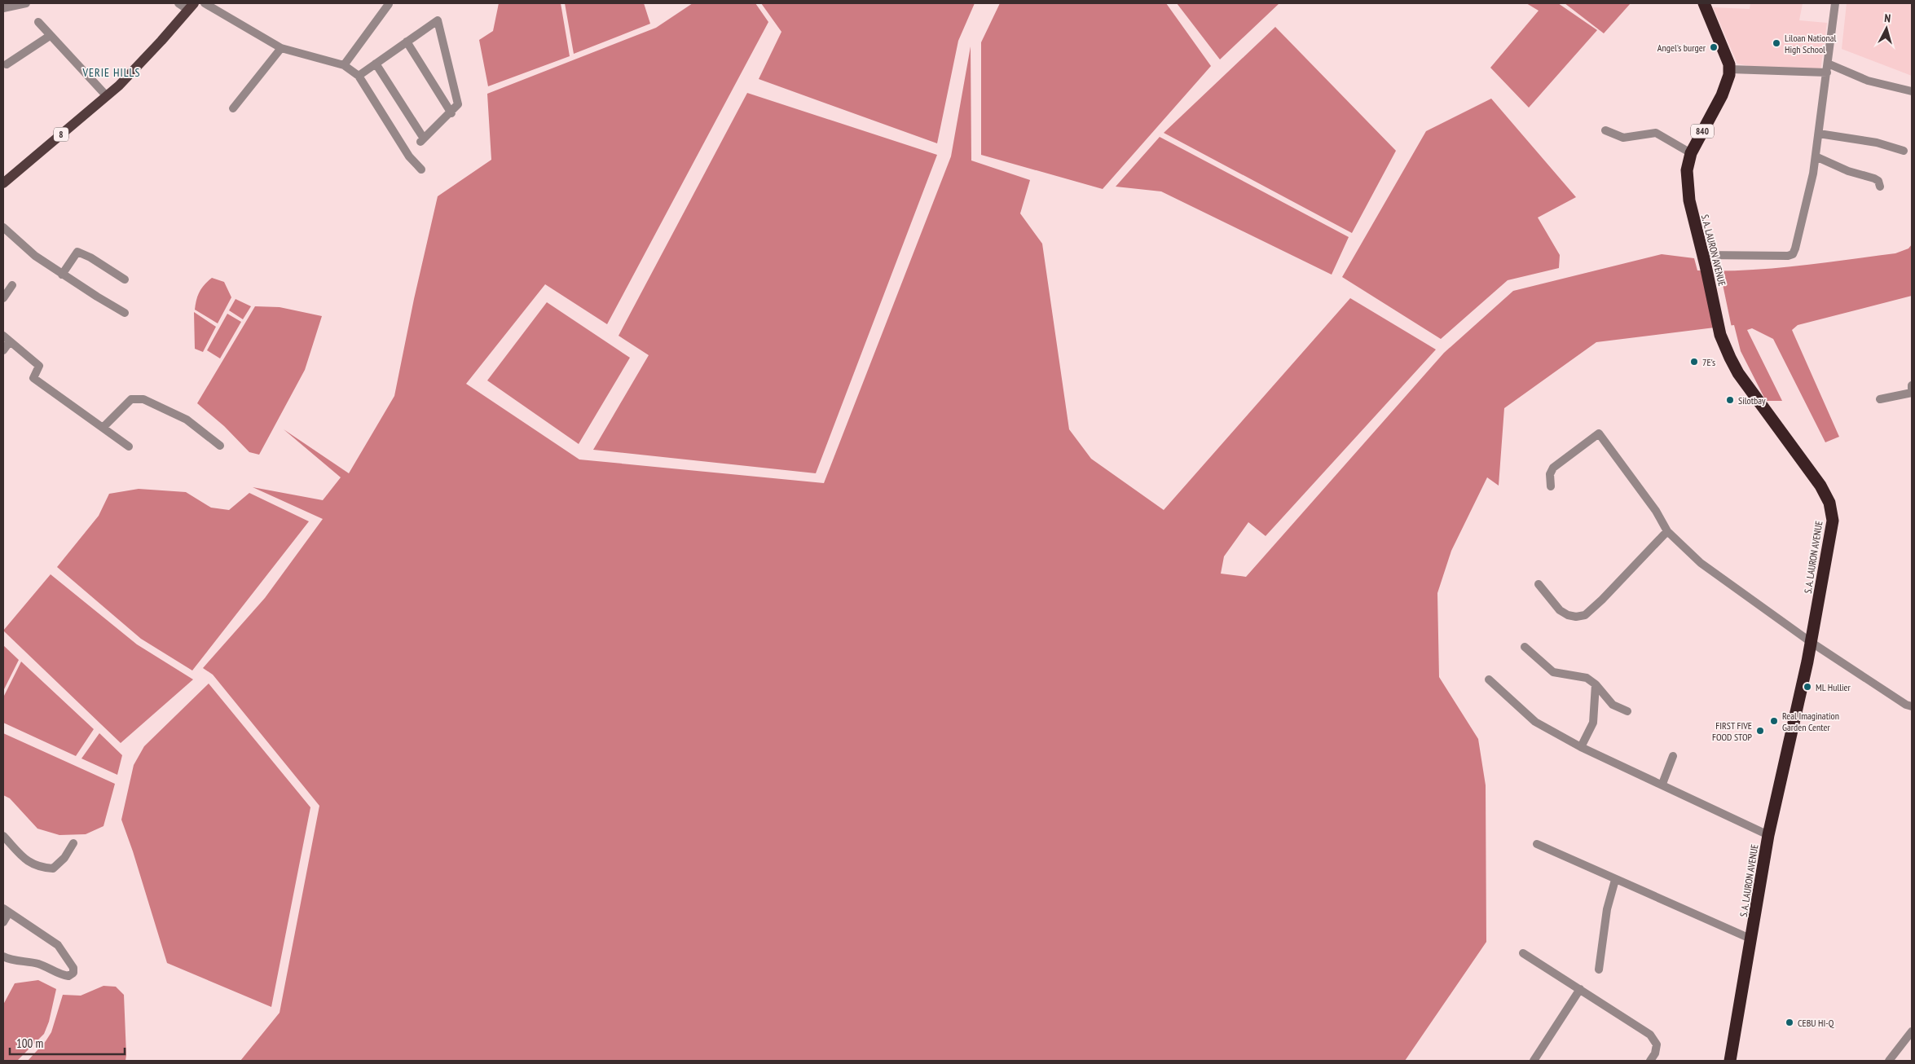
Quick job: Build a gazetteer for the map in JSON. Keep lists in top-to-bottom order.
{
  "streets": {
    "highway": ["840", "S. A. LAURON AVENUE"],
    "main road": ["8"]
  },
  "districts": ["VERIE HILLS"],
  "places": [
    "Liloan National High School",
    "Angel's burger",
    "7E's",
    "Silotbay",
    "ML Hullier",
    "Real Imagination Garden Center",
    "FIRST FIVE FOOD STOP",
    "CEBU HI-Q"
  ],
  "scale_bar": "100 m",
  "north": "top"
}
